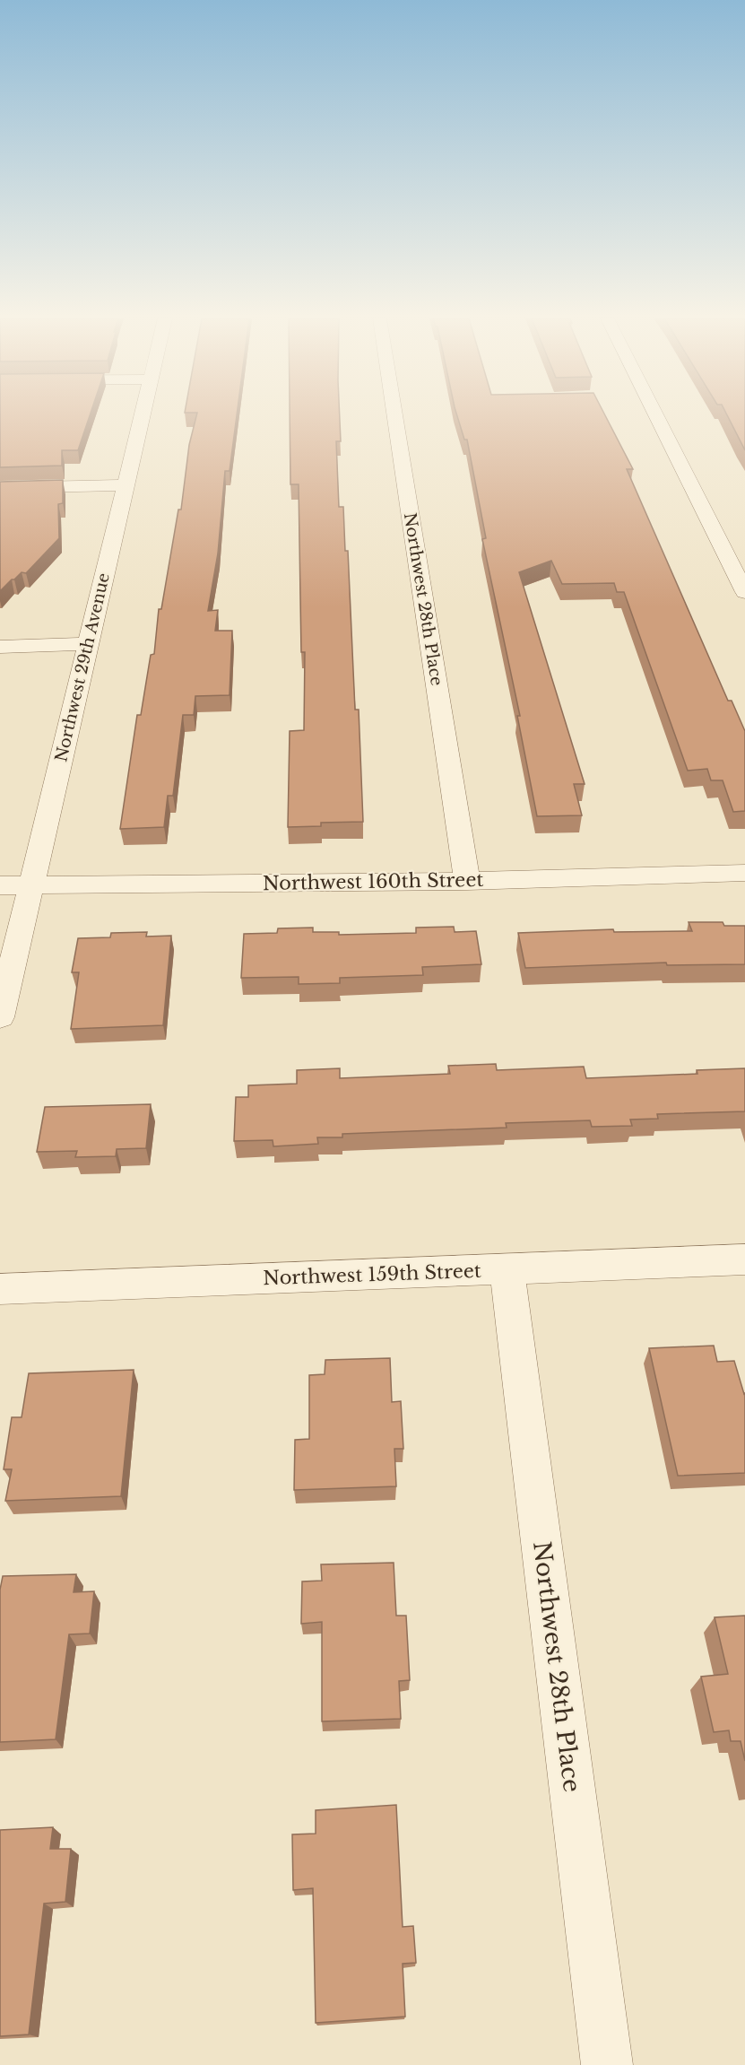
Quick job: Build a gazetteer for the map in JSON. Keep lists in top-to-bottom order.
{
  "streets": {
    "street": [
      "Northwest 28th Place",
      "Northwest 29th Avenue",
      "Northwest 160th Street",
      "Northwest 159th Street"
    ]
  },
  "crossings": [
    ["Northwest 28th Place", "Northwest 160th Street"],
    ["Northwest 28th Place", "Northwest 159th Street"],
    ["Northwest 29th Avenue", "Northwest 160th Street"]
  ]
}
